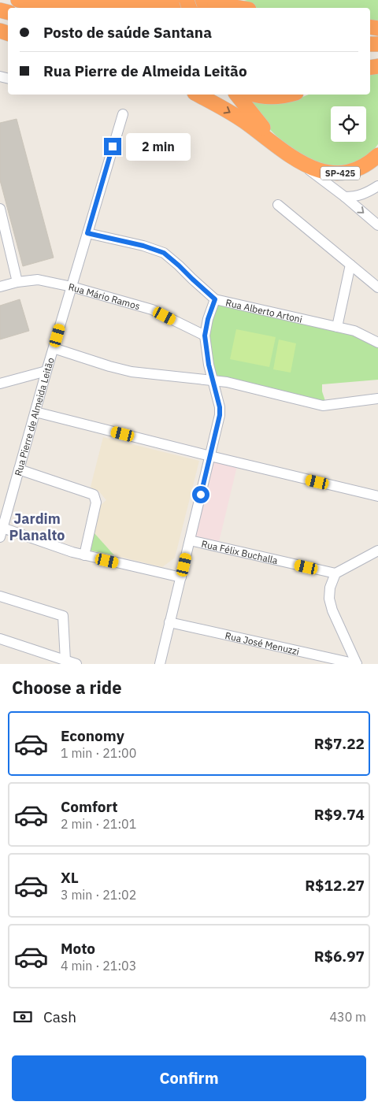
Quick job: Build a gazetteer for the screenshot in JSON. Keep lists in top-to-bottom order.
{
  "streets": {
    "highway": ["SP-425"],
    "street": [
      "Rua Mário Ramos",
      "Rua Alberto Artoni",
      "Rua Pierre de Almeida Leitão",
      "Rua Félix Buchalla",
      "Rua José Menuzzi"
    ]
  },
  "crossings": [
    ["Rua Mário Ramos", "Rua Alberto Artoni"],
    ["Rua Mário Ramos", "Rua Pierre de Almeida Leitão"],
    ["Rua Alberto Artoni", "Rua Félix Buchalla"],
    ["Rua Alberto Artoni", "Rua José Menuzzi"]
  ],
  "districts": ["Jardim Planalto"],
  "page": {
    "banner": ["Posto de saúde Santana", "Rua Pierre de Almeida Leitão"],
    "bubble": "2 min",
    "heading": "Choose a ride",
    "list": [
      {
        "name": "Economy",
        "note": "1 min · 21:00",
        "value": "R$7.22"
      },
      {
        "name": "Comfort",
        "note": "2 min · 21:01",
        "value": "R$9.74"
      },
      {
        "name": "XL",
        "note": "3 min · 21:02",
        "value": "R$12.27"
      },
      {
        "name": "Moto",
        "note": "4 min · 21:03",
        "value": "R$6.97"
      }
    ],
    "pay": ["Cash", "430 m"],
    "buttons": "Confirm"
  }
}
